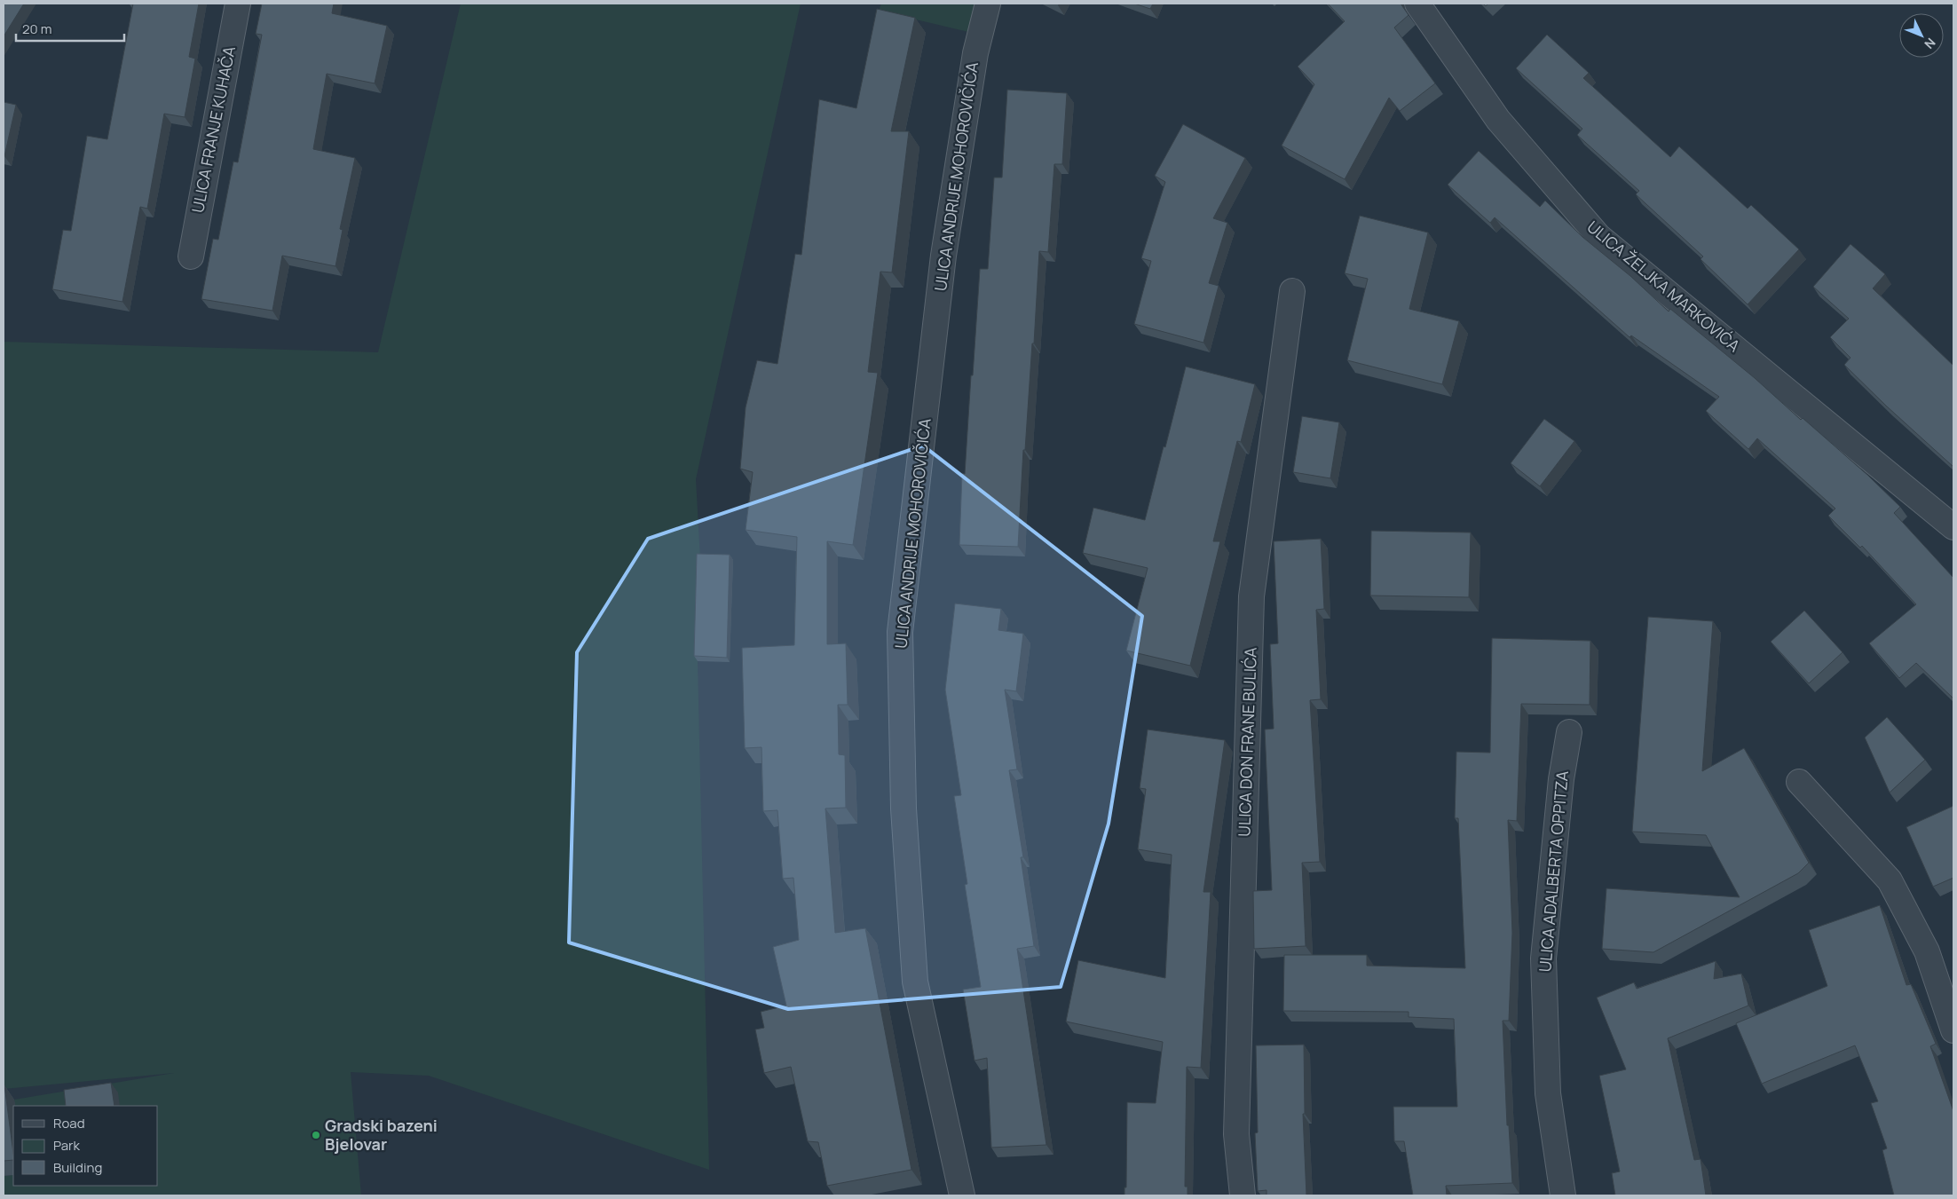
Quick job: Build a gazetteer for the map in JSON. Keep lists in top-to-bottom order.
{
  "streets": {
    "street": [
      "ULICA FRANJE KUHAČA",
      "ULICA ANDRIJE MOHOROVIČIĆA",
      "ULICA ŽELJKA MARKOVIĆA",
      "ULICA DON FRANE BULIĆA",
      "ULICA ADALBERTA OPPITZA"
    ]
  },
  "places": ["Gradski bazeni Bjelovar"],
  "legend": ["Road", "Park", "Building"],
  "scale_bar": "20 m",
  "north": "bottom right"
}
